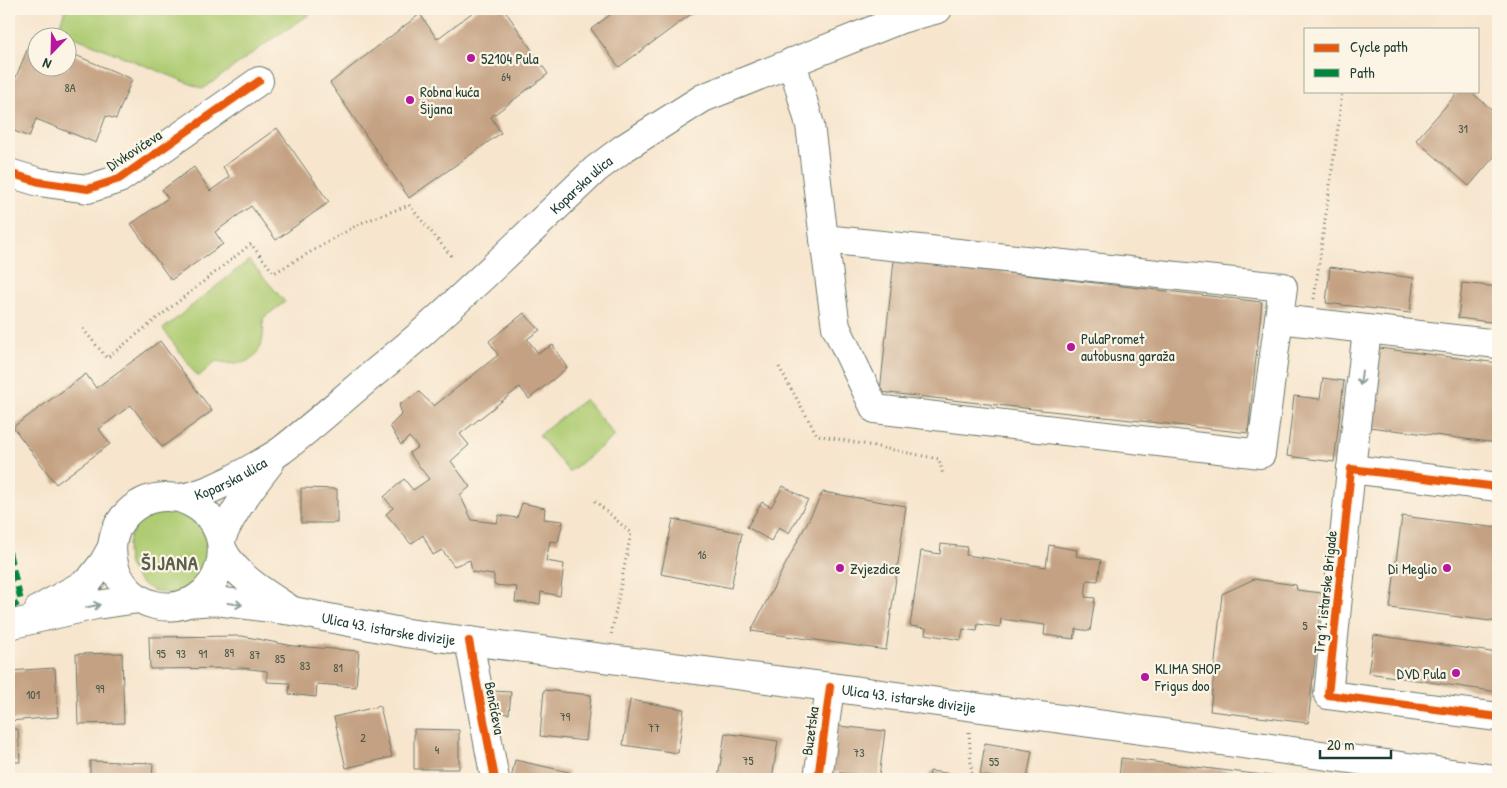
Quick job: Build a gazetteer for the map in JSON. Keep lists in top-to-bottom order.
{
  "streets": {
    "main road": [
      "Divkovićeva",
      "Koparska ulica",
      "Trg 1. istarske Brigade",
      "Ulica 43. istarske divizije",
      "Benčićeva",
      "Buzetska"
    ]
  },
  "crossings": [
    ["Koparska ulica", "Ulica 43. istarske divizije"],
    ["Ulica 43. istarske divizije", "Benčićeva"],
    ["Ulica 43. istarske divizije", "Buzetska"]
  ],
  "districts": ["ŠIJANA"],
  "places": [
    "52104 Pula",
    "Robna kuća Šijana",
    "PulaPromet autobusna garaža",
    "Zvjezdice",
    "Di Meglio",
    "DVD Pula",
    "KLIMA SHOP Frigus doo"
  ],
  "house_numbers": [
    "64",
    "8A",
    "31",
    "16",
    "5",
    "89",
    "95",
    "93",
    "91",
    "87",
    "85",
    "83",
    "81",
    "99",
    "101",
    "79",
    "77",
    "2",
    "4",
    "73",
    "75",
    "55"
  ],
  "legend": ["Cycle path", "Path"],
  "scale_bar": "20 m",
  "north": "bottom left"
}
